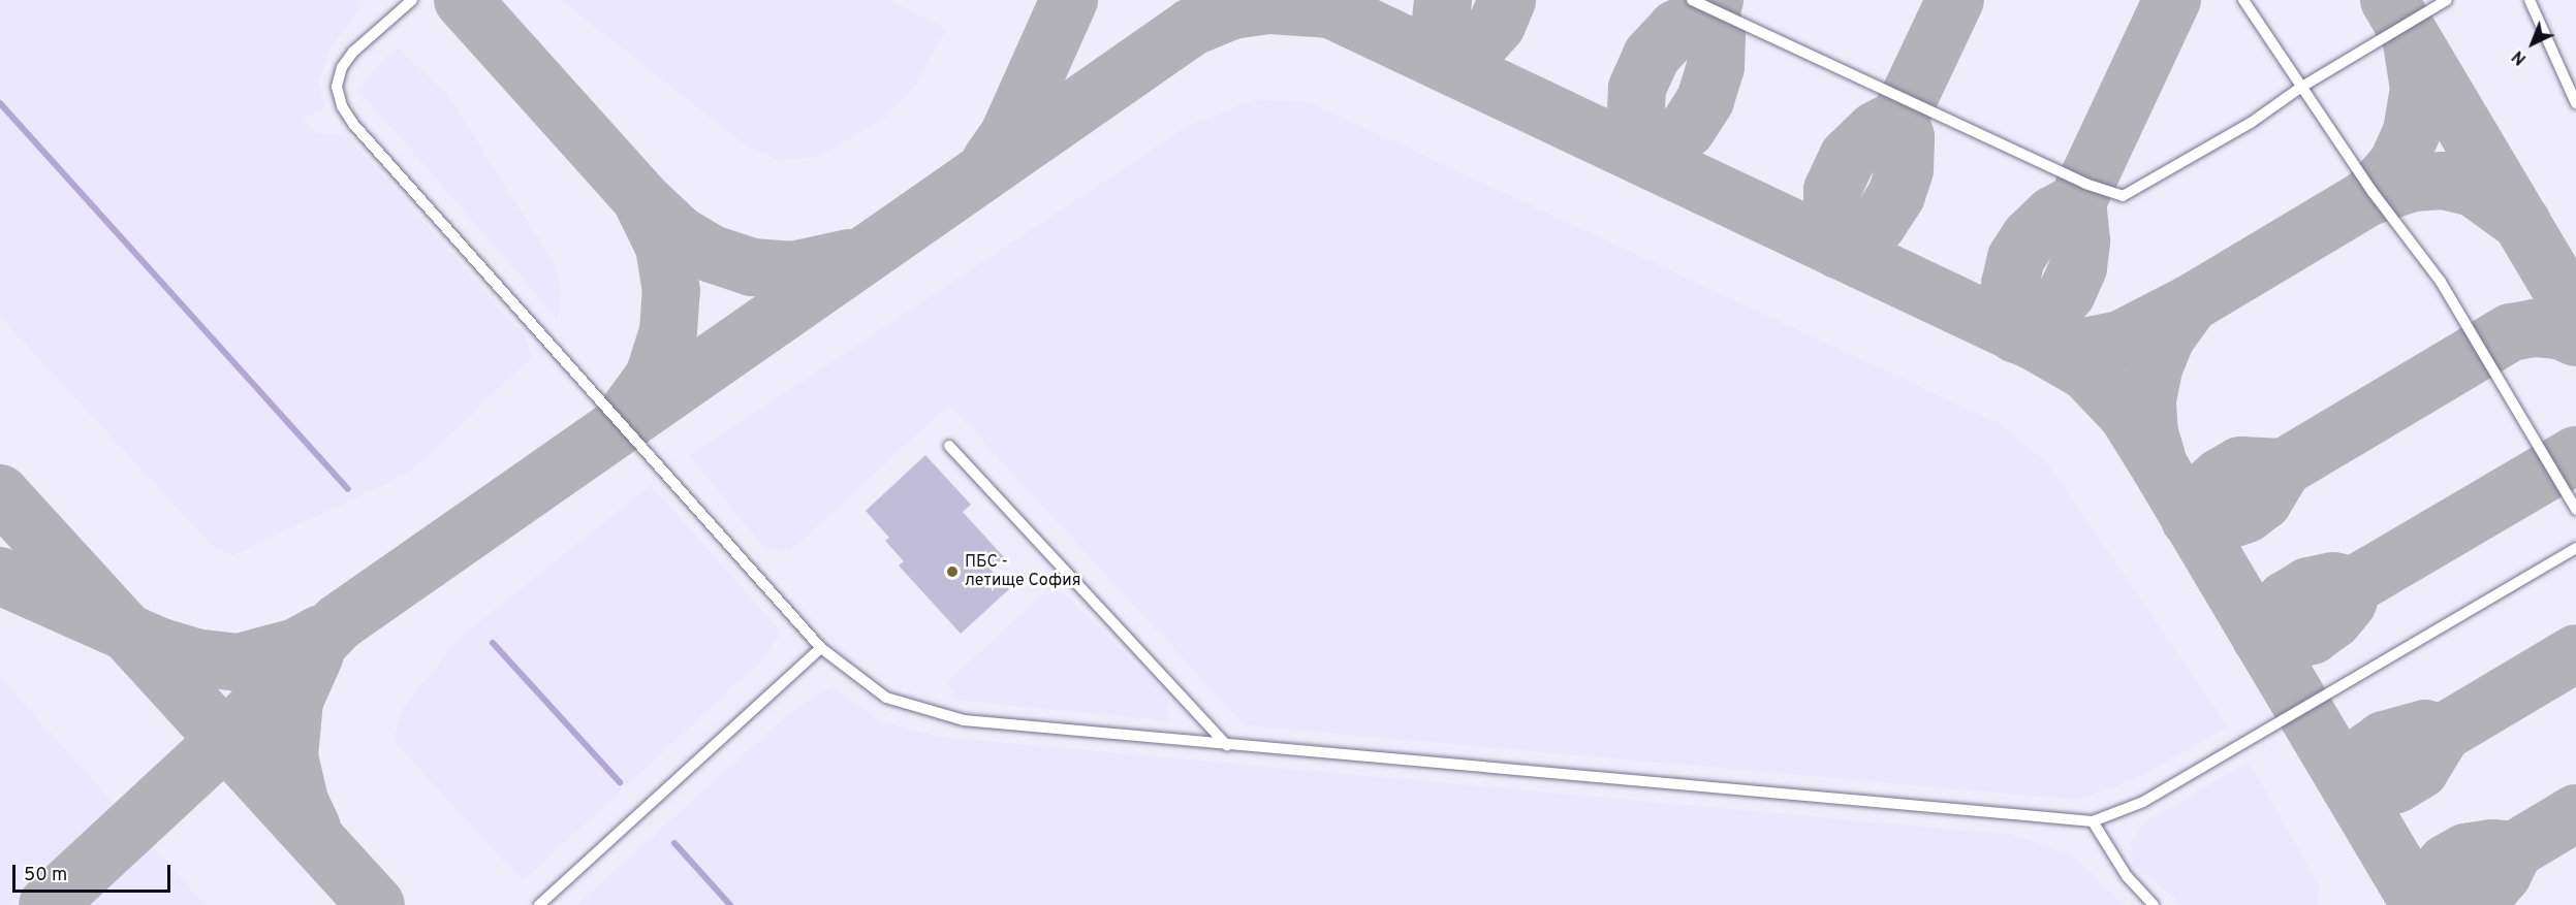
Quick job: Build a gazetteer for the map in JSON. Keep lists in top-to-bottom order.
{
  "places": ["ПБС - летище София"],
  "scale_bar": "50 m",
  "north": "bottom left"
}
